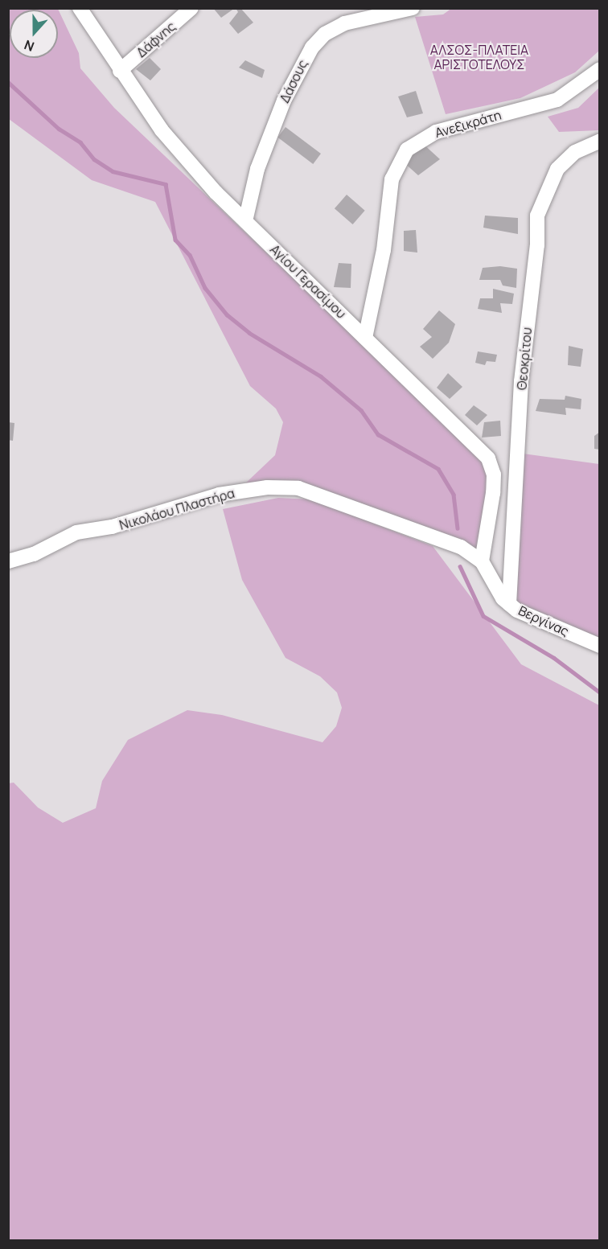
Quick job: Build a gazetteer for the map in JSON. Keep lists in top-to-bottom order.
{
  "streets": {
    "street": [
      "Δάφνης",
      "Δάσους",
      "Ανεξικράτη",
      "Αγίου Γερασίμου",
      "Θεοκρίτου",
      "Νικολάου Πλαστήρα",
      "Βεργίνας"
    ]
  },
  "crossings": [
    ["Δάφνης", "Αγίου Γερασίμου"],
    ["Δάσους", "Αγίου Γερασίμου"],
    ["Ανεξικράτη", "Αγίου Γερασίμου"],
    ["Αγίου Γερασίμου", "Νικολάου Πλαστήρα"],
    ["Αγίου Γερασίμου", "Βεργίνας"],
    ["Θεοκρίτου", "Βεργίνας"],
    ["Νικολάου Πλαστήρα", "Βεργίνας"]
  ],
  "parks": ["ΑΛΣΟΣ-ΠΛΑΤΕΙΑ ΑΡΙΣΤΟΤΕΛΟΥΣ"],
  "north": "bottom"
}
